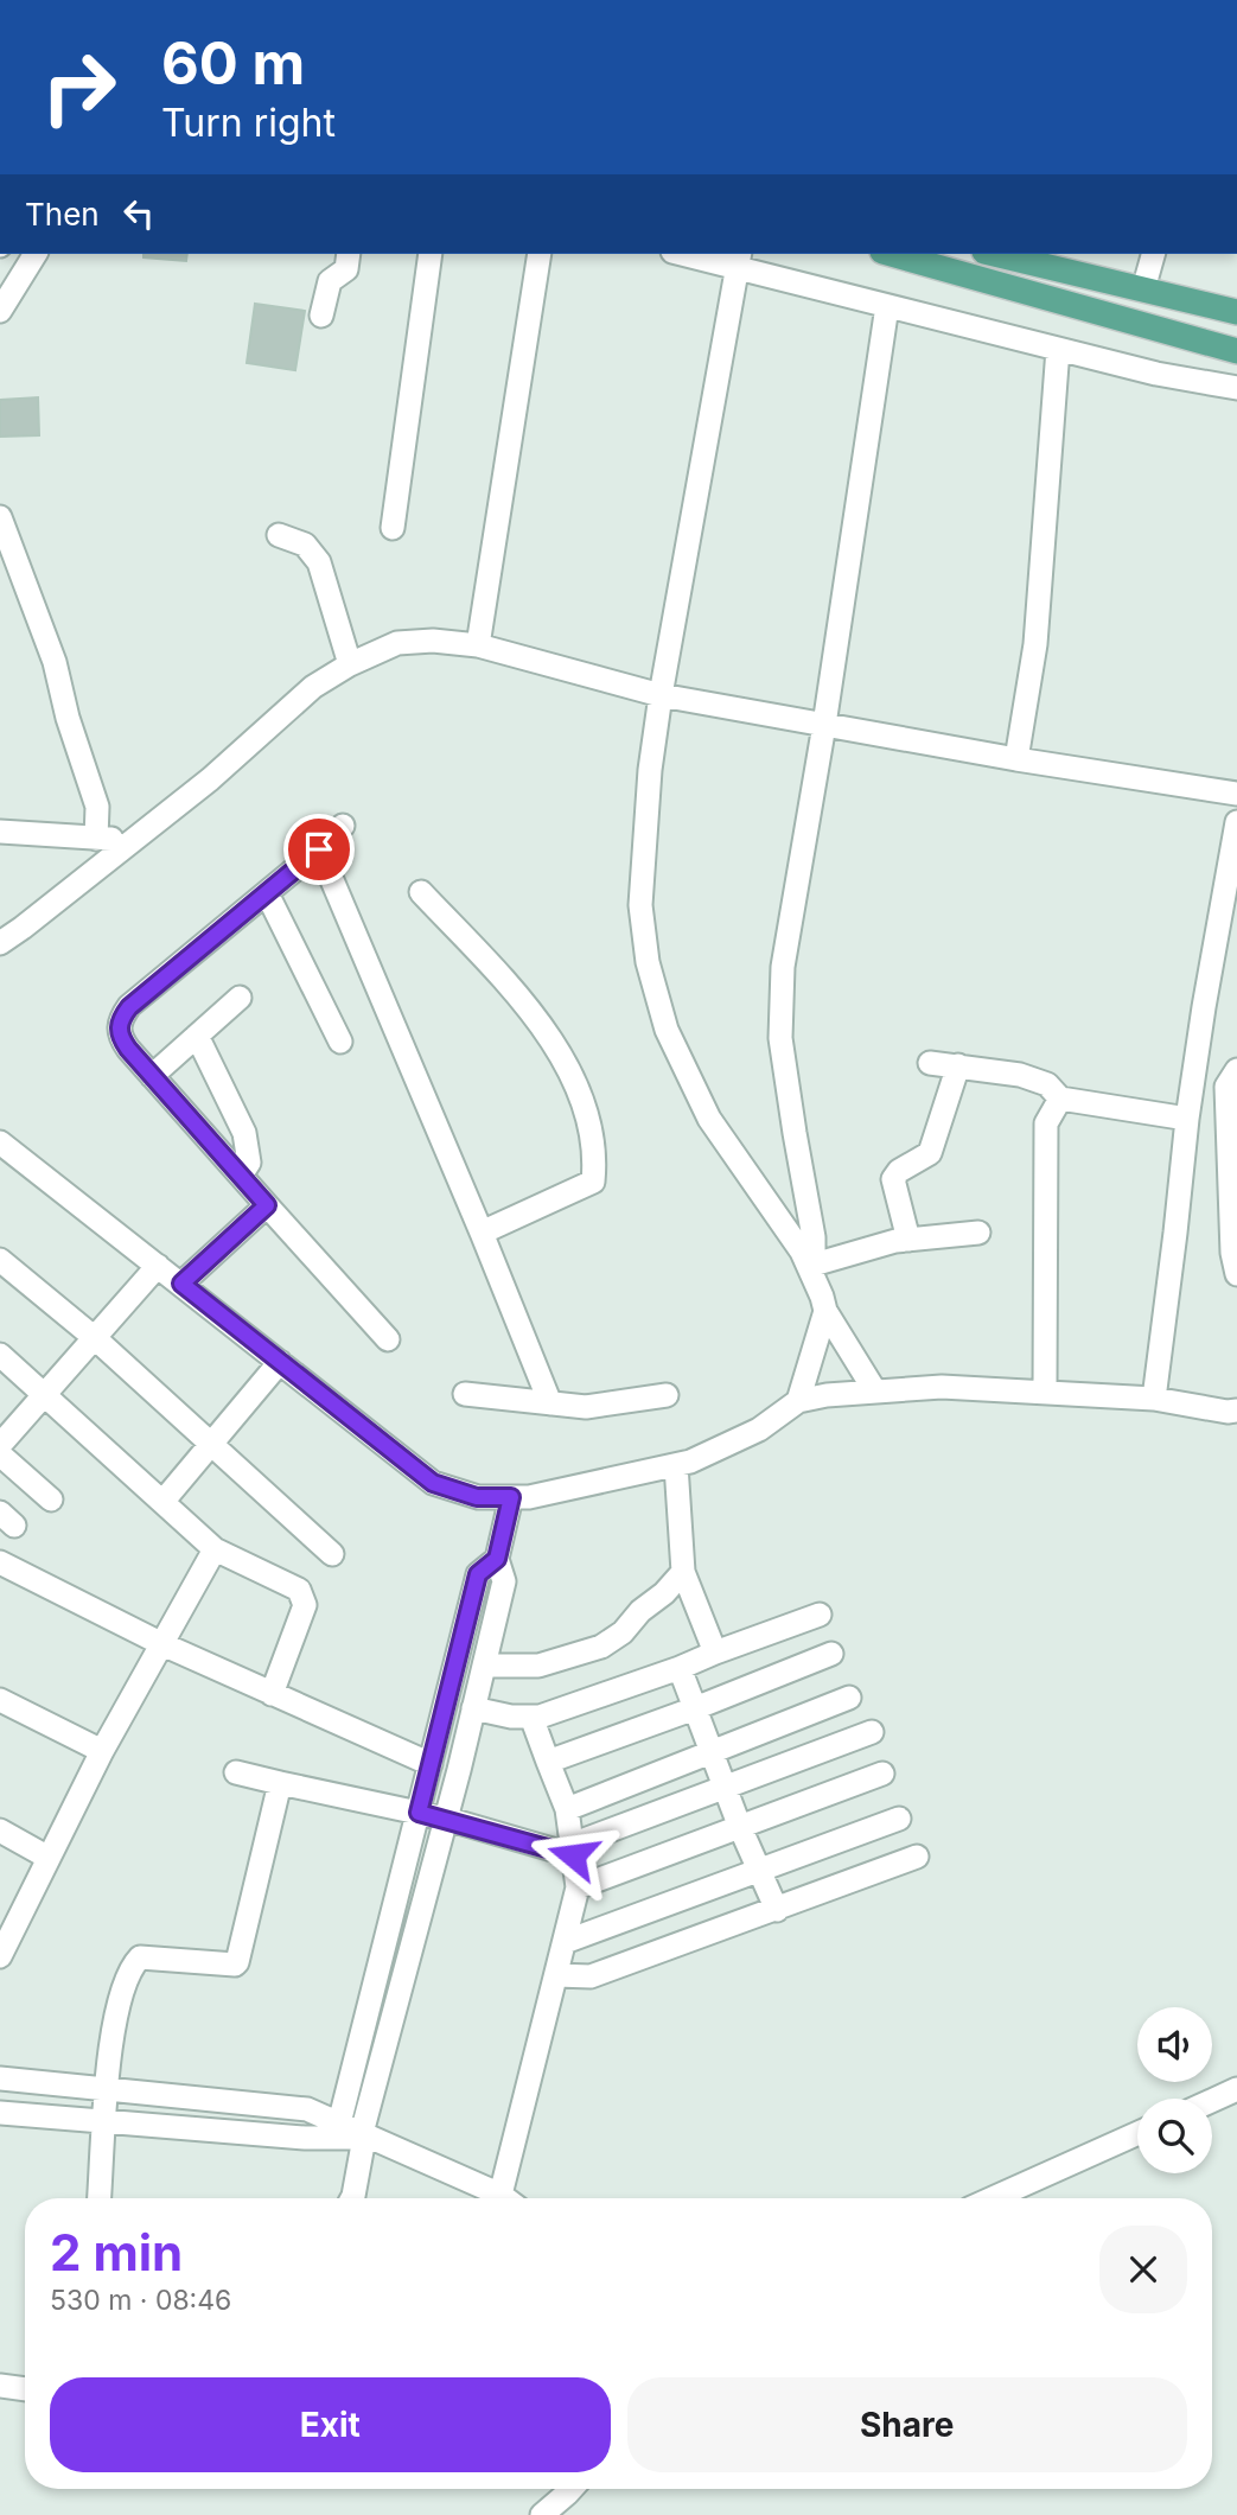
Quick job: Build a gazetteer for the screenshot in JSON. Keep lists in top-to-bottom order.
{
  "page": {
    "turn": ["60 m", "Turn right"],
    "then": "Then",
    "heading": ["2 min", "530 m · 08:46"],
    "buttons": ["Exit", "Share"]
  }
}
